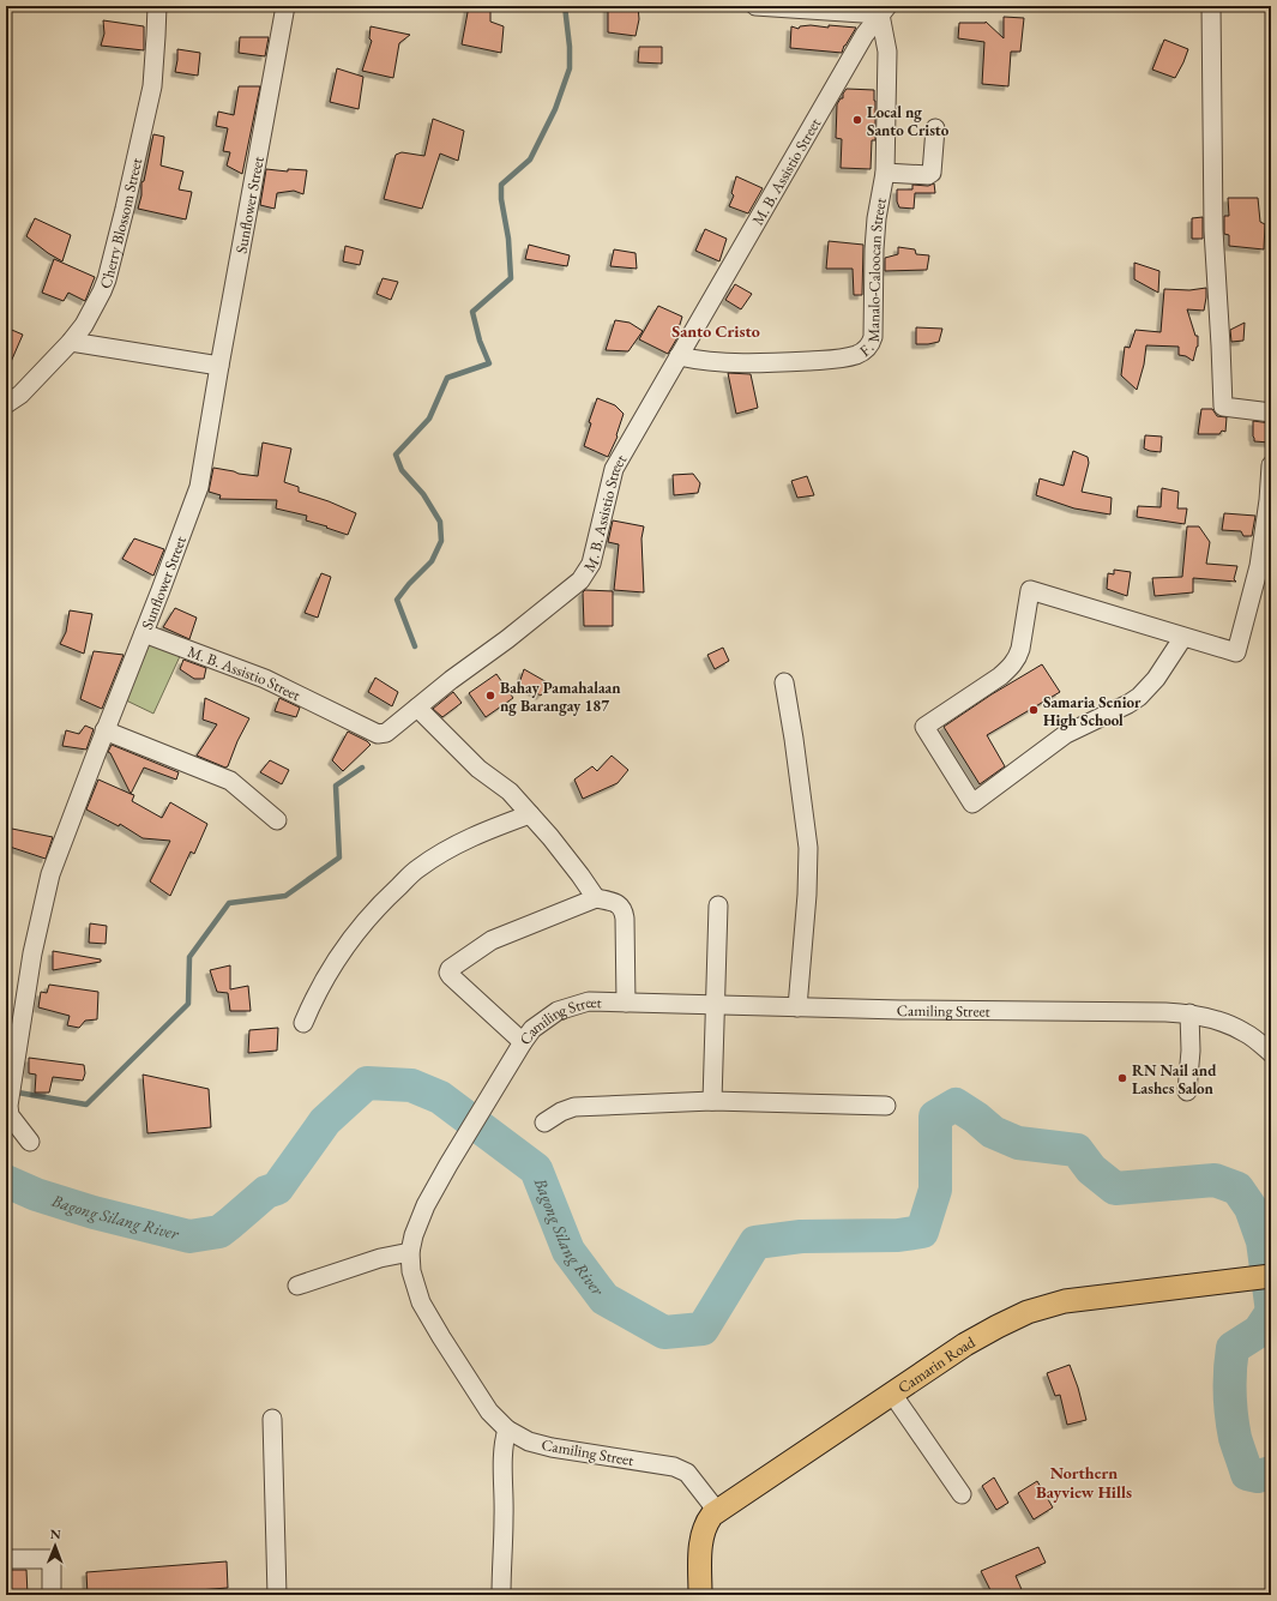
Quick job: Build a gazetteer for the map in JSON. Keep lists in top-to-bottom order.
{
  "streets": {
    "main road": ["Camarin Road"],
    "street": [
      "M. B. Assistio Street",
      "Sunflower Street",
      "Cherry Blossom Street",
      "F. Manalo-Caloocan Street",
      "Camiling Street"
    ]
  },
  "crossings": [
    ["M. B. Assistio Street", "Sunflower Street"],
    ["M. B. Assistio Street", "F. Manalo-Caloocan Street"],
    ["Camiling Street", "Camarin Road"]
  ],
  "districts": ["Santo Cristo", "Northern Bayview Hills"],
  "water": ["Bagong Silang River"],
  "places": [
    "Local ng Santo Cristo",
    "Bahay Pamahalaan ng Barangay 187",
    "Samaria Senior High School",
    "RN Nail and Lashes Salon"
  ],
  "north": "top"
}
